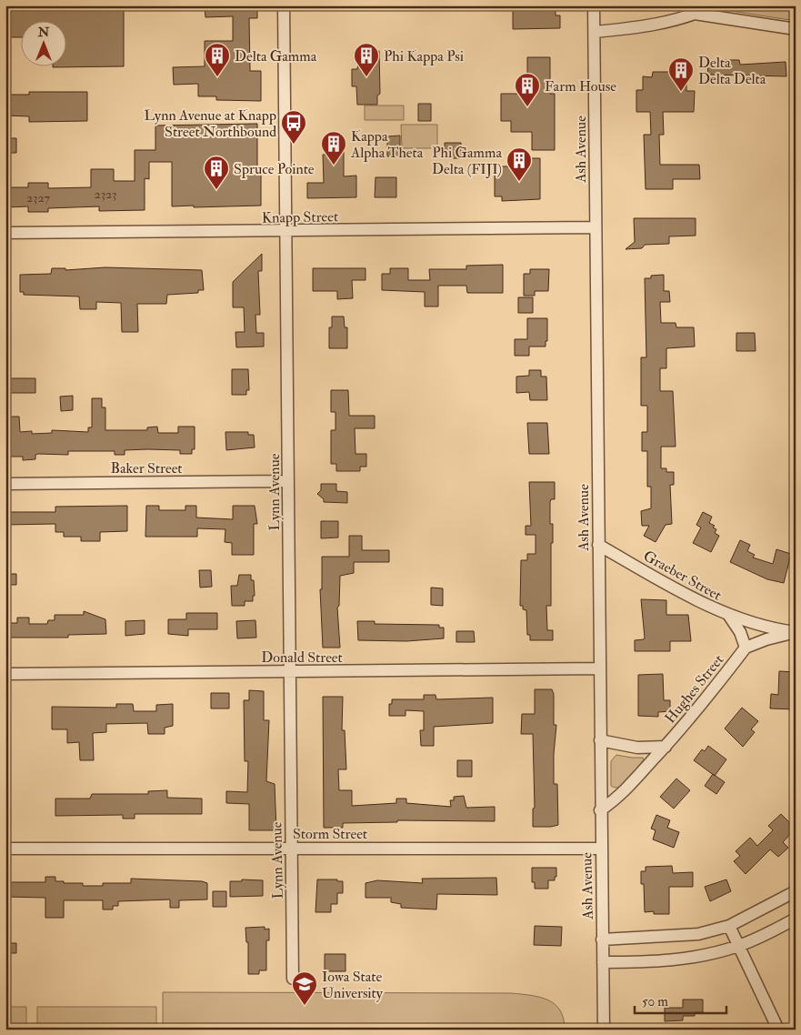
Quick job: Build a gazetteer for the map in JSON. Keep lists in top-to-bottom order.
{
  "streets": {
    "street": [
      "Ash Avenue",
      "Knapp Street",
      "Baker Street",
      "Lynn Avenue",
      "Graeber Street",
      "Donald Street",
      "Hughes Street",
      "Storm Street"
    ]
  },
  "crossings": [
    ["Ash Avenue", "Knapp Street"],
    ["Ash Avenue", "Graeber Street"],
    ["Ash Avenue", "Donald Street"],
    ["Ash Avenue", "Hughes Street"],
    ["Ash Avenue", "Storm Street"],
    ["Knapp Street", "Lynn Avenue"],
    ["Baker Street", "Lynn Avenue"],
    ["Lynn Avenue", "Donald Street"],
    ["Lynn Avenue", "Storm Street"]
  ],
  "places": {
    "building": [
      "Delta Gamma",
      "Phi Kappa Psi",
      "Delta Delta Delta",
      "Farm House",
      "Kappa Alpha Theta",
      "Phi Gamma Delta (FIJI)",
      "Spruce Pointe"
    ],
    "bus stop": ["Lynn Avenue at Knapp Street Northbound"],
    "school or university": ["Iowa State University"]
  },
  "house_numbers": ["2323", "2327"],
  "scale_bar": "50 m",
  "north": "top"
}
